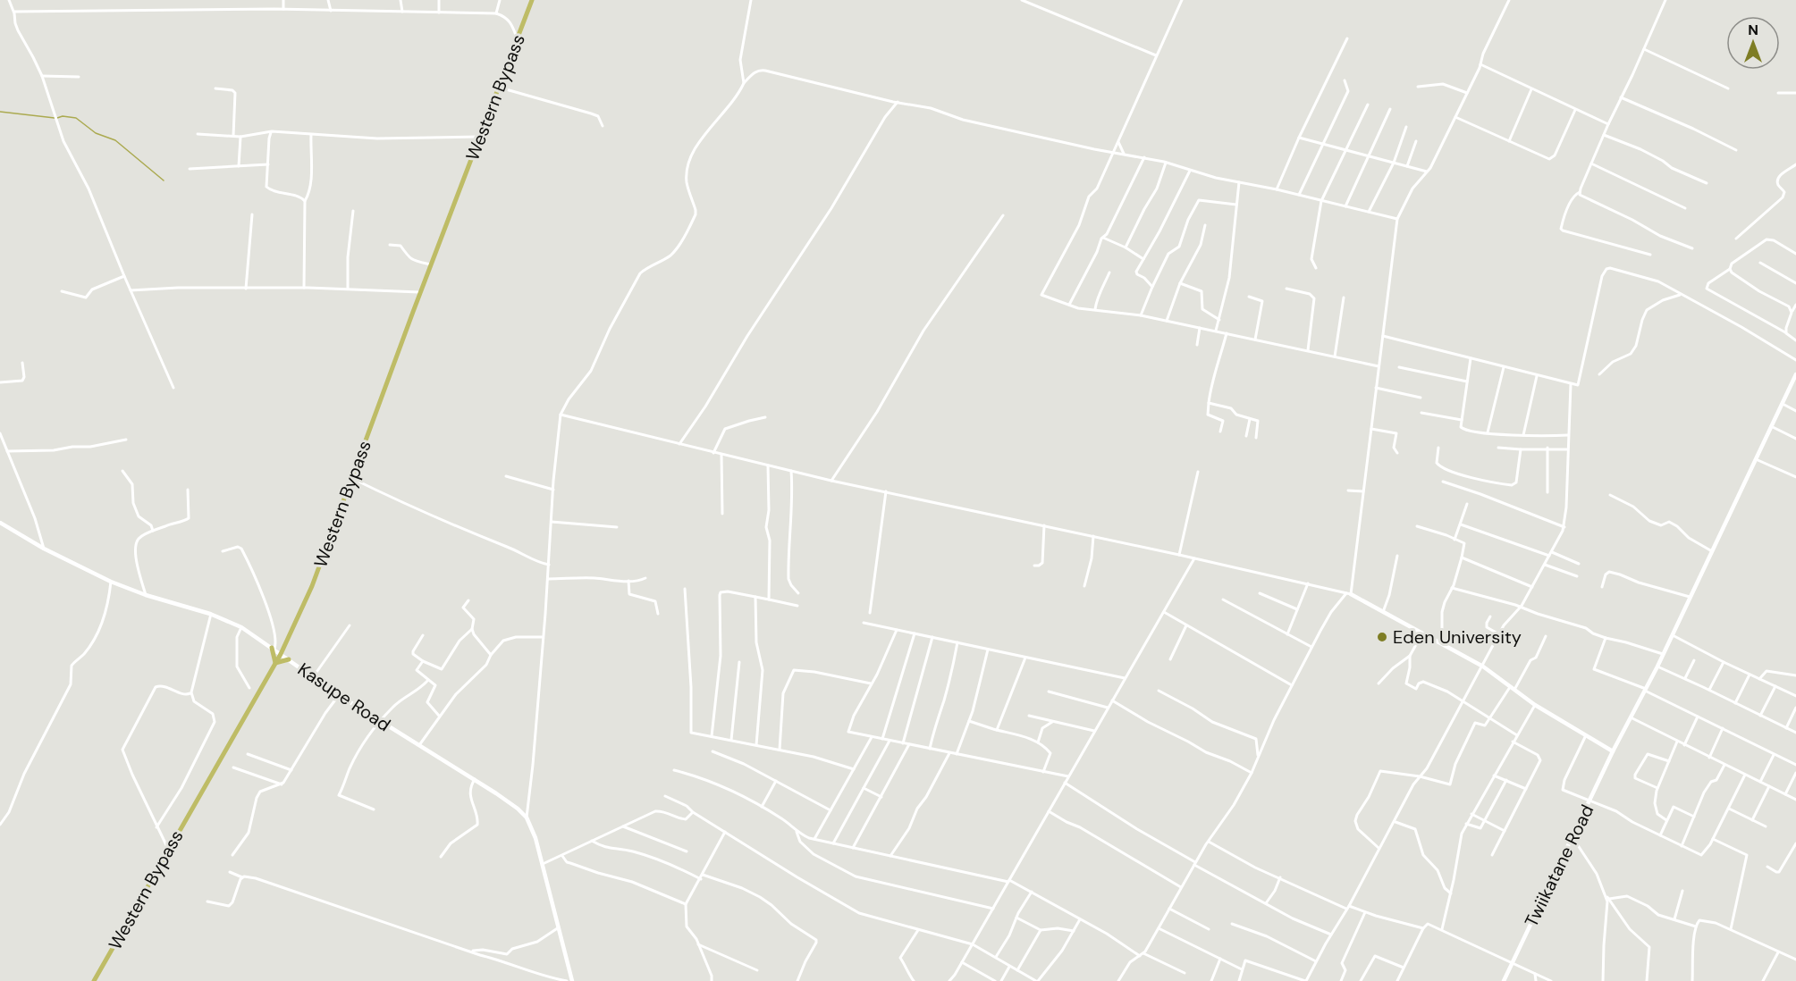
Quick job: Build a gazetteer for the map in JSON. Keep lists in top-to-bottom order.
{
  "streets": {
    "main road": ["Western Bypass"],
    "street": ["Kasupe Road", "Twiikatane Road"]
  },
  "crossings": [
    ["Western Bypass", "Kasupe Road"]
  ],
  "places": ["Eden University"],
  "north": "top"
}
